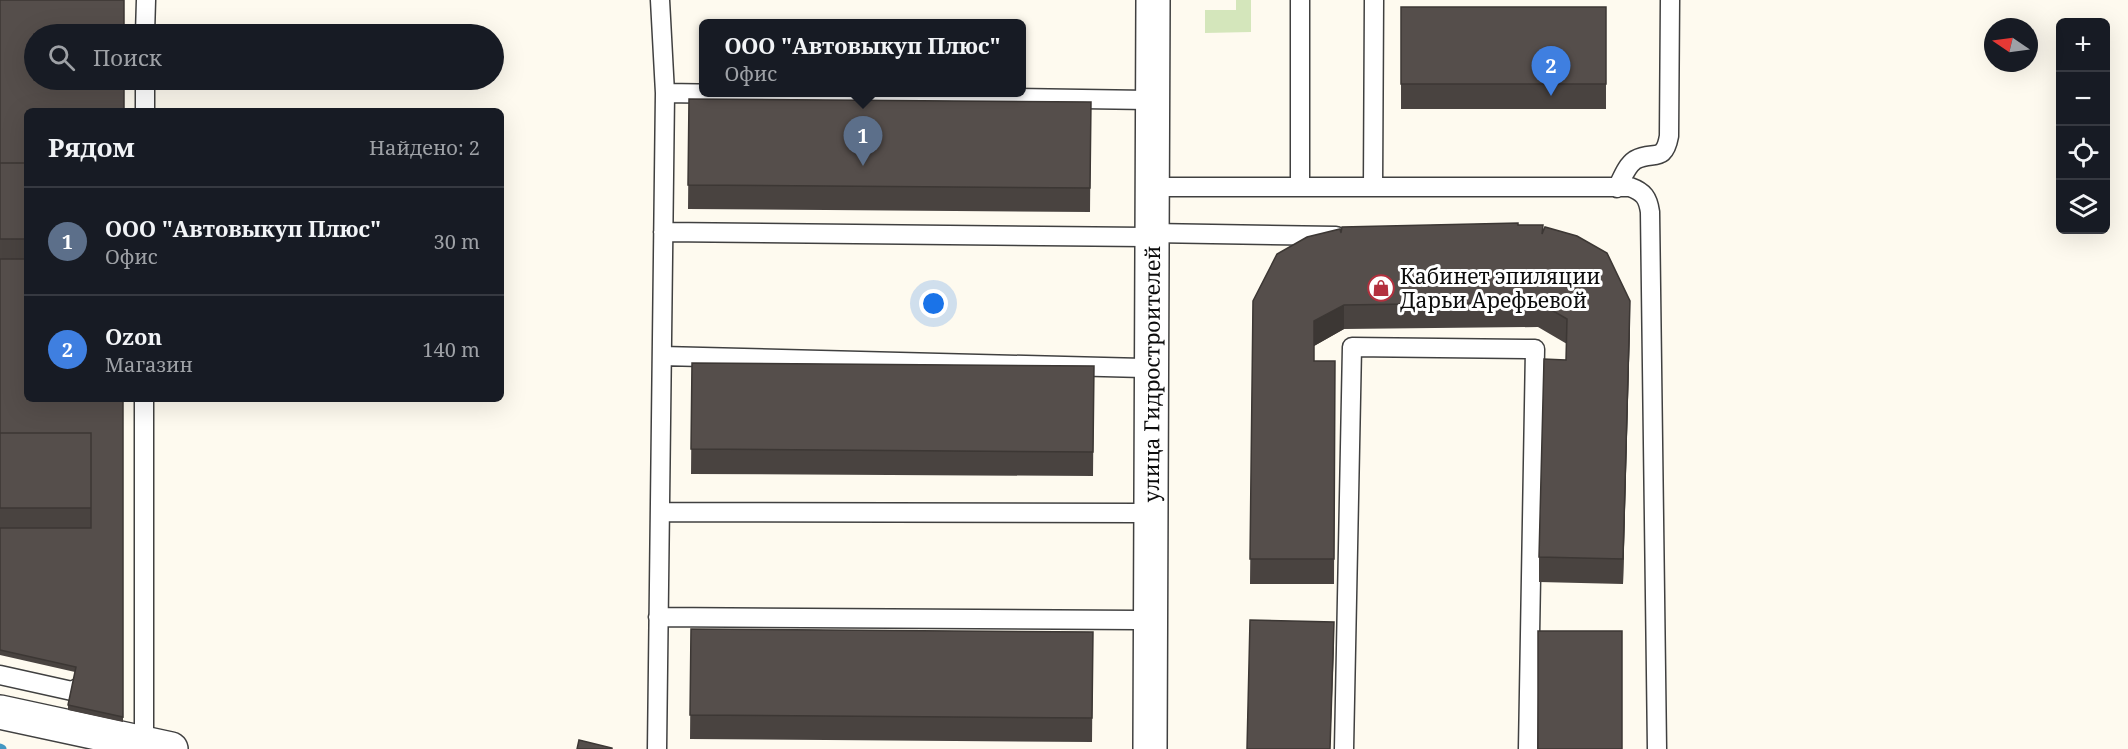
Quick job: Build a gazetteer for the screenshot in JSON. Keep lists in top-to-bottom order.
{
  "streets": {
    "street": ["улица Гидростроителей"]
  },
  "places": {
    "shop": ["Кабинет эпиляции Дарьи Арефьевой"]
  },
  "north": "left",
  "page": {
    "map_buttons": ["+", "−"],
    "popup": ["ООО \"Автовыкуп Плюс\"", "Офис"],
    "search": "Поиск",
    "pins": ["2", "1"],
    "heading": ["Рядом", "Найдено: 2"],
    "list": [
      {
        "mark": "1",
        "name": "ООО \"Автовыкуп Плюс\"",
        "note": "Офис",
        "value": "30 m"
      },
      {
        "mark": "2",
        "name": "Ozon",
        "note": "Магазин",
        "value": "140 m"
      }
    ]
  }
}
